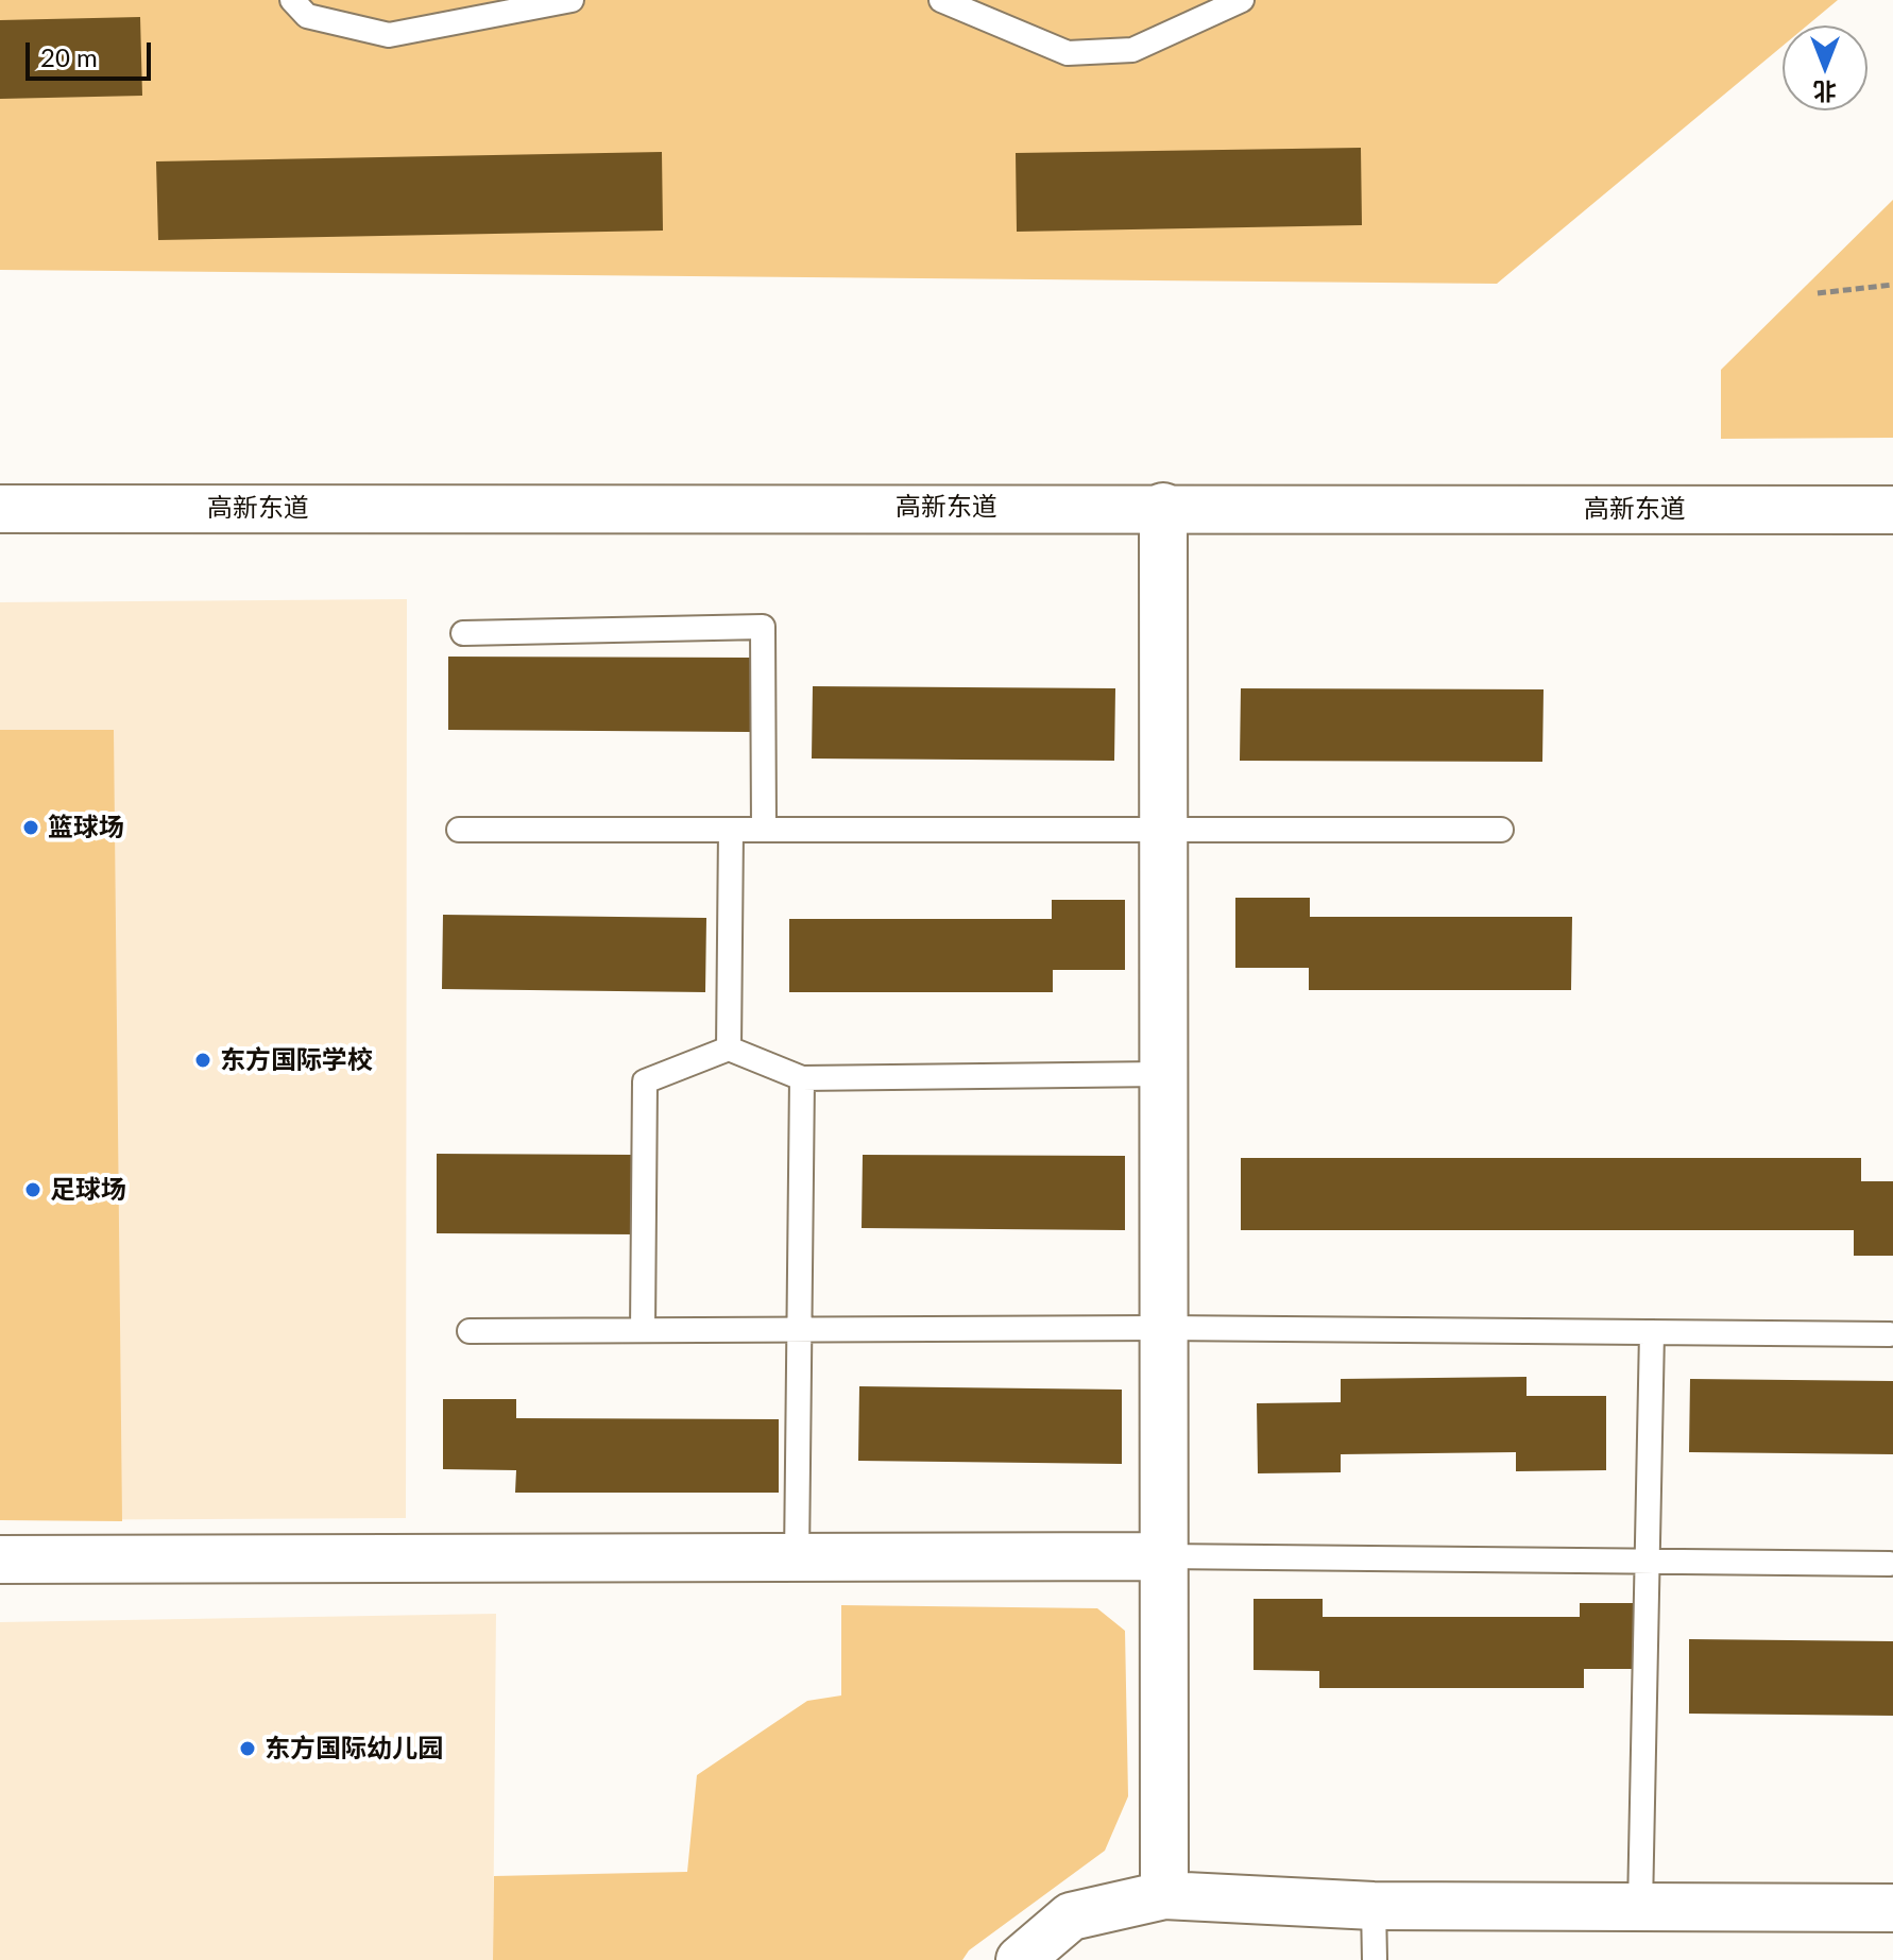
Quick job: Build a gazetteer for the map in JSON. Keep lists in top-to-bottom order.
{
  "streets": {
    "street": ["高新东道"]
  },
  "places": [
    "篮球场",
    "东方国际学校",
    "足球场",
    "东方国际幼儿园"
  ],
  "scale_bar": "20 m",
  "north": "bottom"
}
